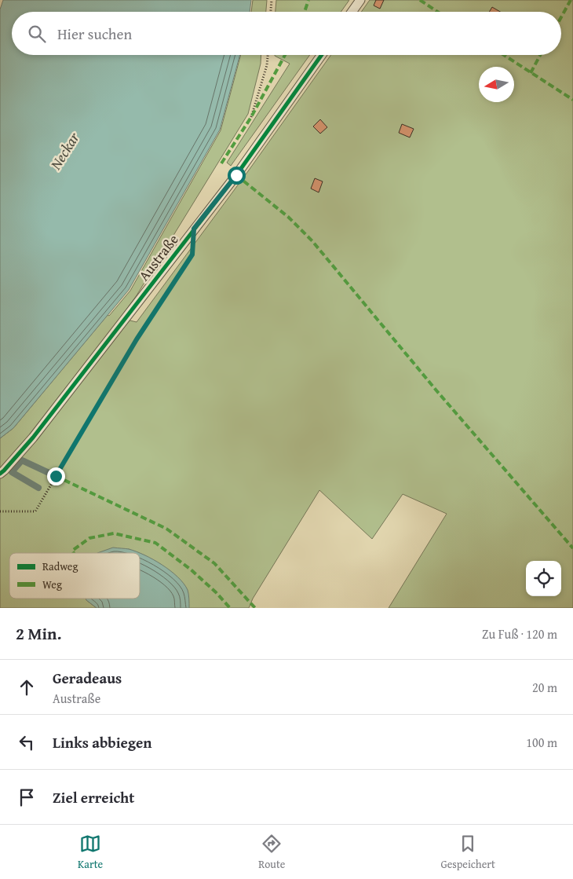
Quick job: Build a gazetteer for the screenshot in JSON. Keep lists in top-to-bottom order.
{
  "streets": {
    "lane": ["Austraße"]
  },
  "water": ["Neckar"],
  "legend": ["Radweg", "Weg"],
  "north": "left",
  "page": {
    "search": "Hier suchen",
    "heading": ["2 Min.", "Zu Fuß · 120 m"],
    "list": [
      ["Geradeaus", "Austraße", "20 m"],
      ["Links abbiegen", "100 m"],
      "Ziel erreicht"
    ],
    "nav": ["Karte", "Route", "Gespeichert"]
  }
}
